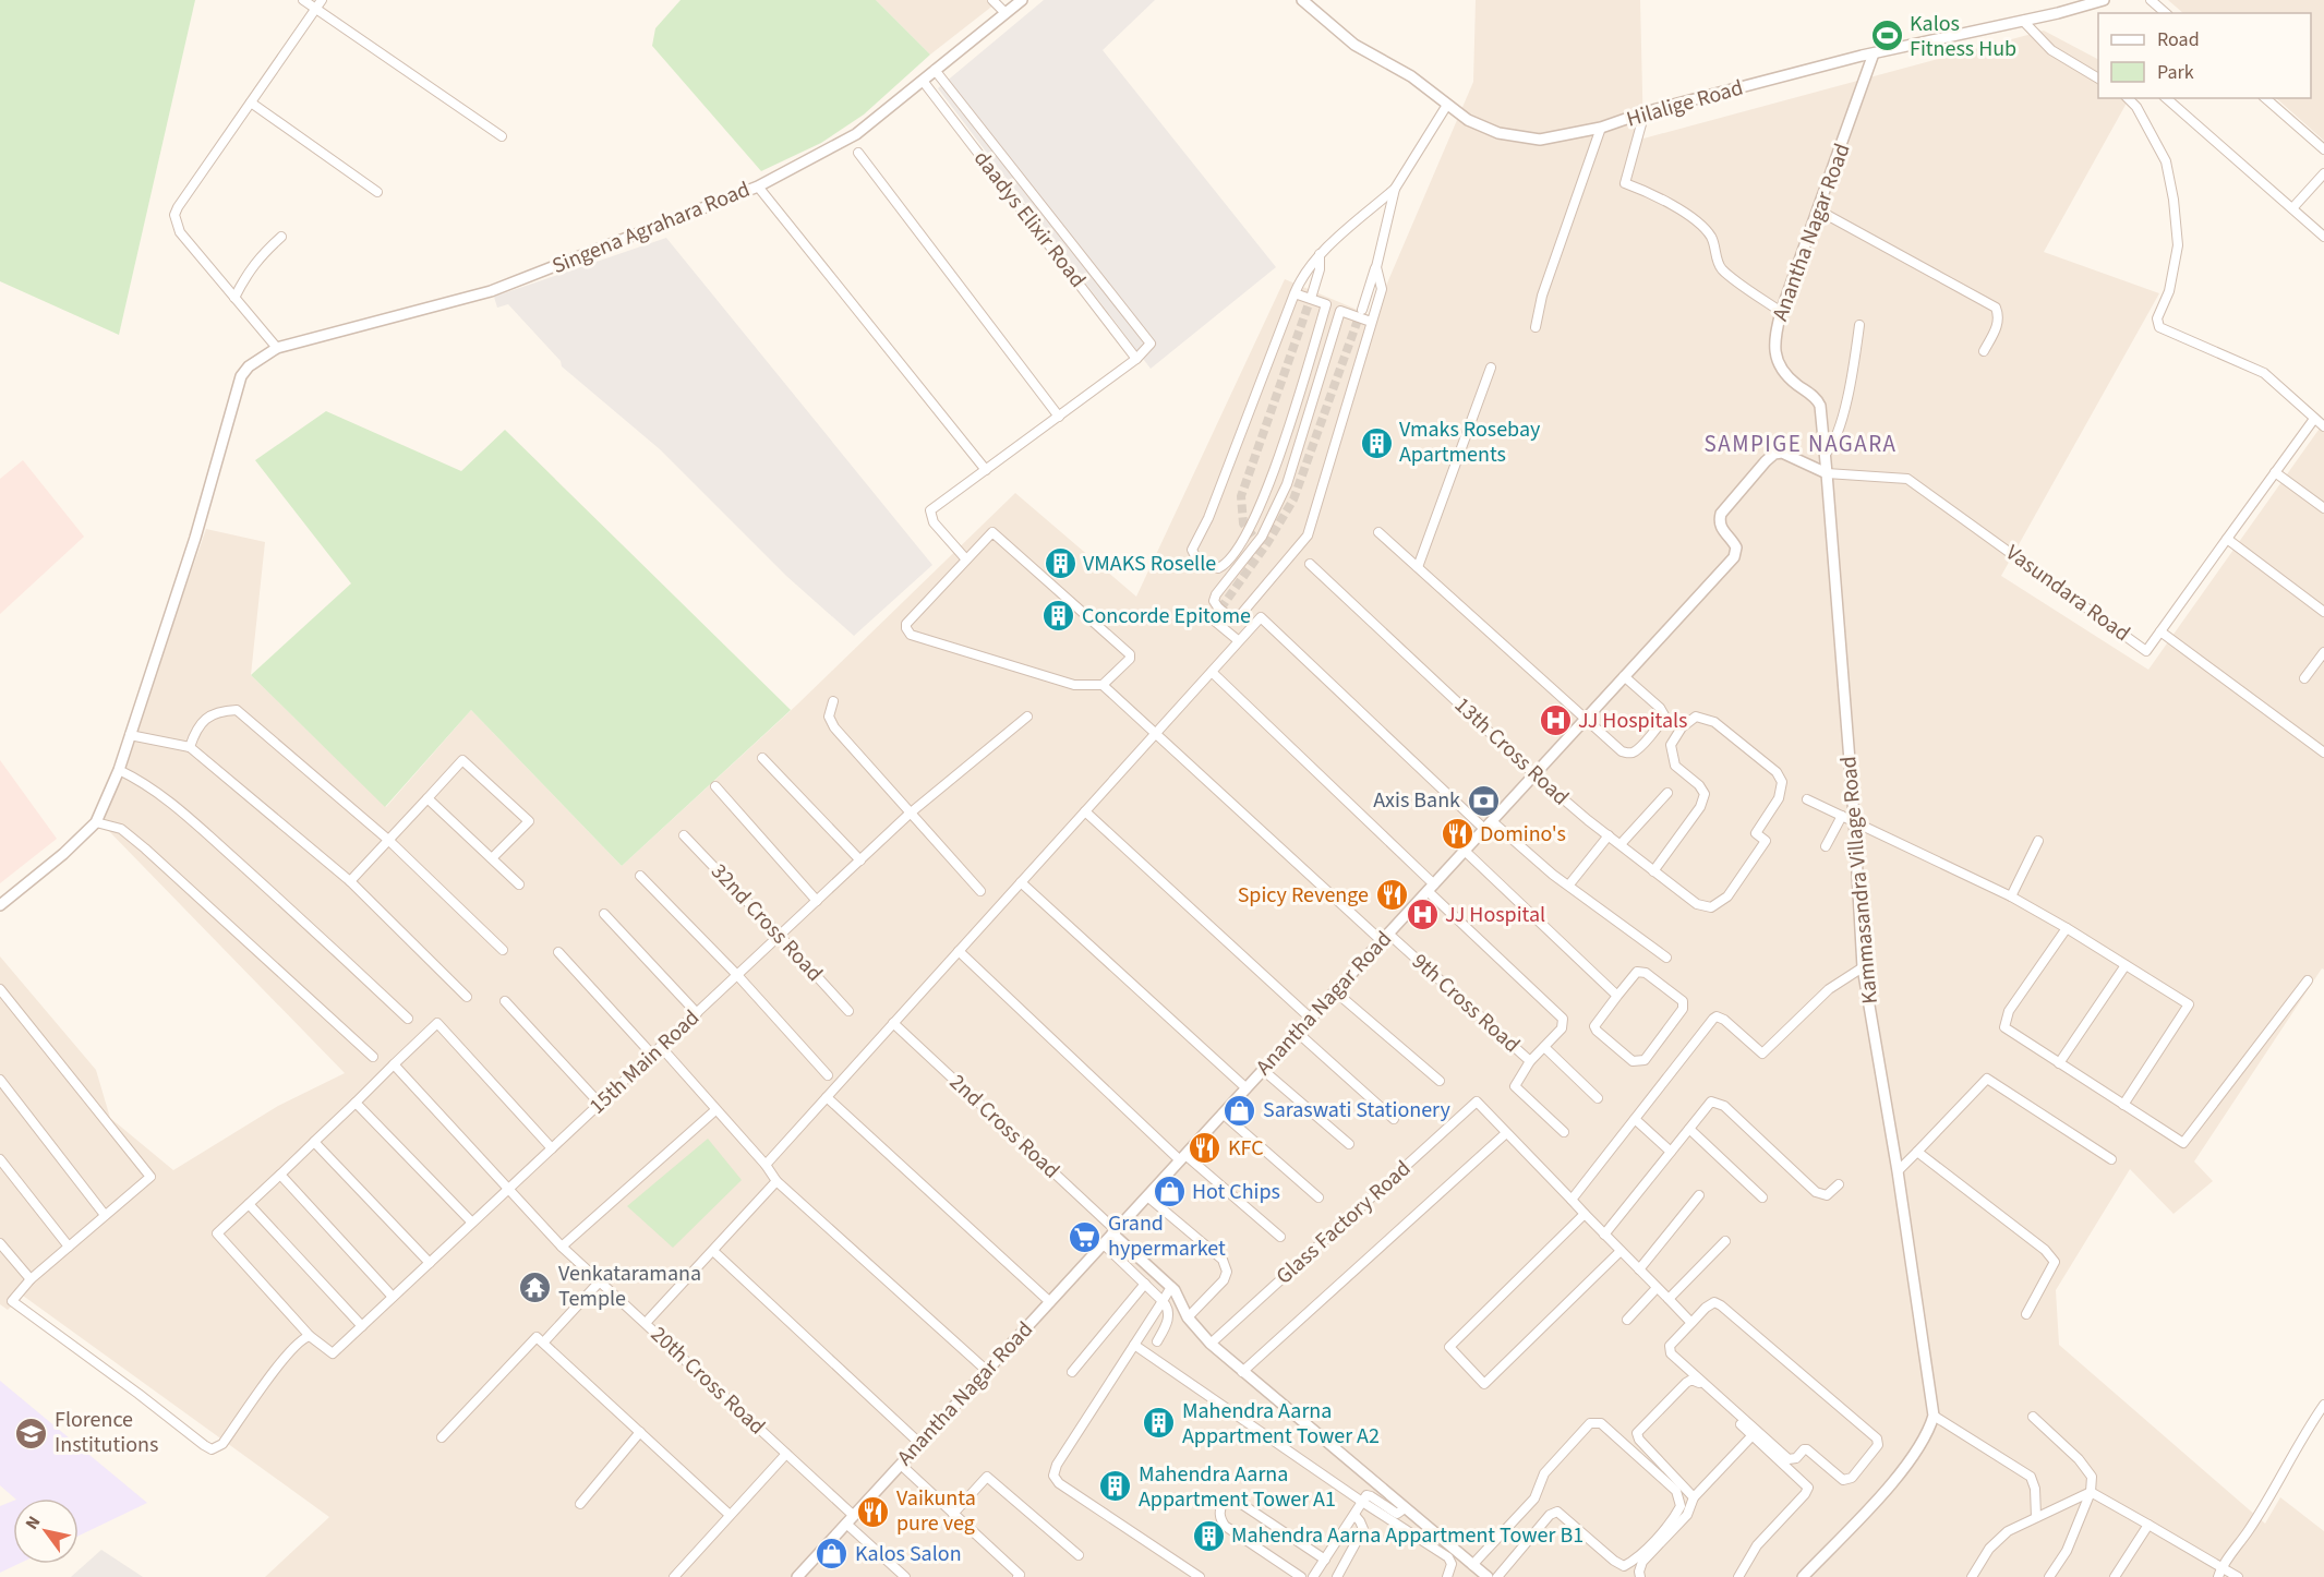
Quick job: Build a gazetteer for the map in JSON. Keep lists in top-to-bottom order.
{
  "streets": {
    "street": [
      "Hilalige Road",
      "daadys Elixir Road",
      "Singena Agrahara Road",
      "Anantha Nagar Road",
      "Vasundara Road",
      "13th Cross Road",
      "Kammasandra Village Road",
      "32nd Cross Road",
      "9th Cross Road",
      "15th Main Road",
      "2nd Cross Road",
      "Glass Factory Road",
      "20th Cross Road"
    ]
  },
  "crossings": [
    ["Hilalige Road", "Anantha Nagar Road"],
    ["daadys Elixir Road", "Singena Agrahara Road"],
    ["Anantha Nagar Road", "Vasundara Road"],
    ["Anantha Nagar Road", "13th Cross Road"],
    ["Anantha Nagar Road", "Kammasandra Village Road"],
    ["Anantha Nagar Road", "9th Cross Road"],
    ["Anantha Nagar Road", "2nd Cross Road"],
    ["Anantha Nagar Road", "20th Cross Road"],
    ["Vasundara Road", "Kammasandra Village Road"],
    ["32nd Cross Road", "15th Main Road"],
    ["15th Main Road", "20th Cross Road"]
  ],
  "districts": ["SAMPIGE NAGARA"],
  "places": {
    "sports": ["Kalos Fitness Hub"],
    "building": [
      "Vmaks Rosebay Apartments",
      "VMAKS Roselle",
      "Concorde Epitome",
      "Mahendra Aarna Appartment Tower A2",
      "Mahendra Aarna Appartment Tower A1",
      "Mahendra Aarna Appartment Tower B1"
    ],
    "hospital": ["JJ Hospitals", "JJ Hospital"],
    "bank": ["Axis Bank"],
    "restaurant": [
      "Domino's",
      "Spicy Revenge",
      "KFC",
      "Vaikunta pure veg"
    ],
    "shop": ["Saraswati Stationery", "Hot Chips", "Kalos Salon"],
    "supermarket": ["Grand hypermarket"],
    "temple": ["Venkataramana Temple"],
    "school or university": ["Florence Institutions"]
  },
  "legend": ["Road", "Park"],
  "north": "top left"
}
